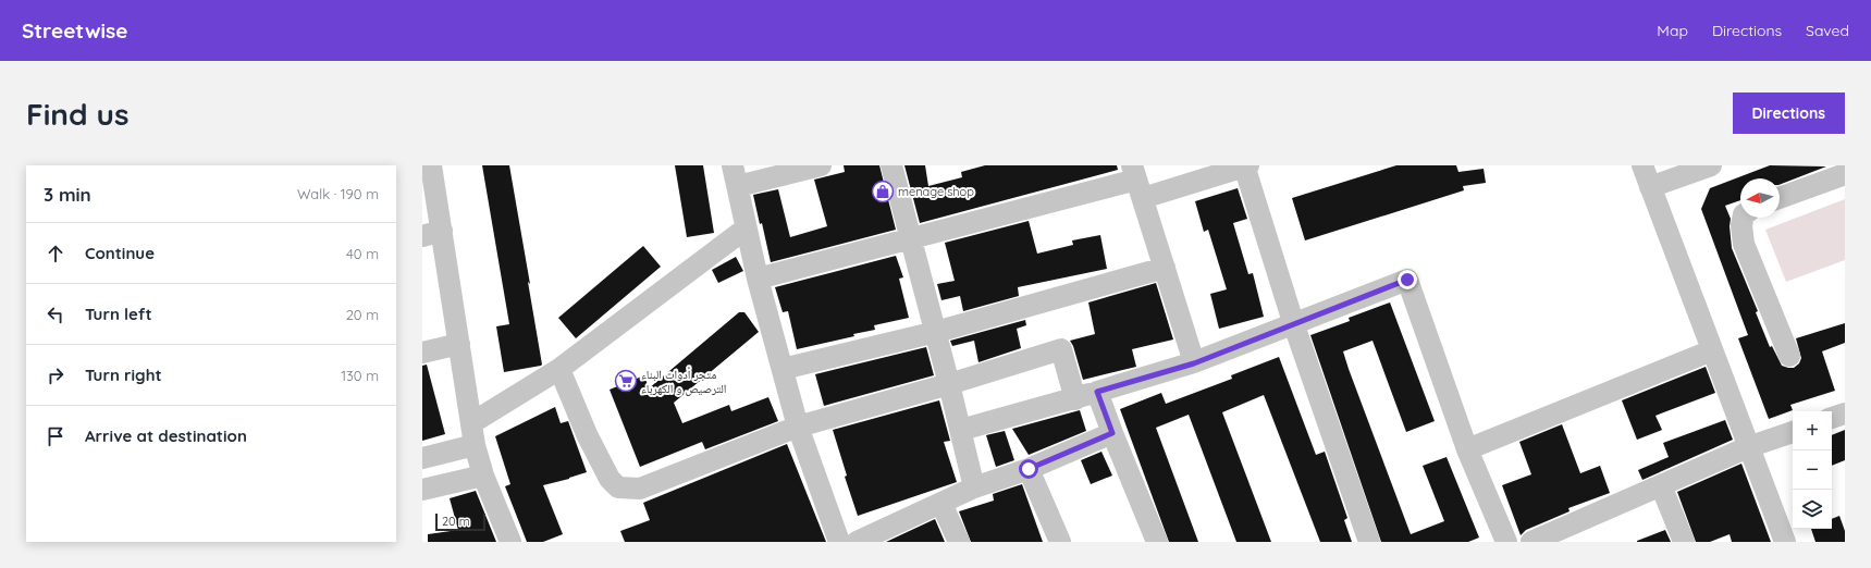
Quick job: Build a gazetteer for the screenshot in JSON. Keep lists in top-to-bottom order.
{
  "places": {
    "shop": ["menage shop"],
    "supermarket": ["متجر أدوات البناء الترصيص و الكهرباء"]
  },
  "scale_bar": "20 m",
  "north": "left",
  "page": {
    "header": "Streetwise",
    "nav": ["Map", "Directions", "Saved"],
    "buttons": "Directions",
    "title": "Find us",
    "heading": ["3 min", "Walk · 190 m"],
    "list": [
      ["Continue", "40 m"],
      ["Turn left", "20 m"],
      ["Turn right", "130 m"],
      "Arrive at destination"
    ],
    "map_buttons": ["+", "−"],
    "scale": "20 m"
  }
}
